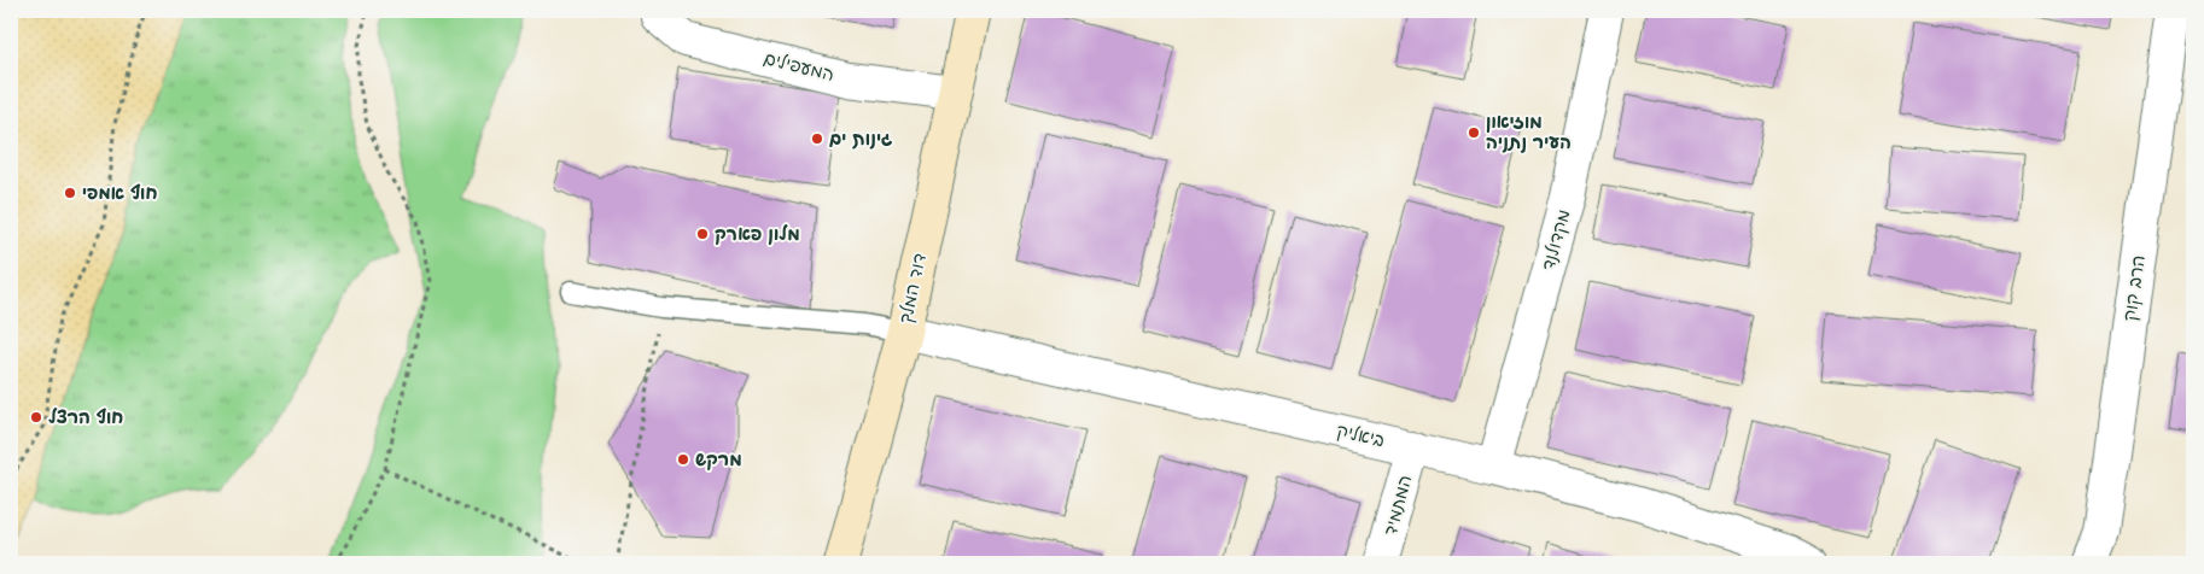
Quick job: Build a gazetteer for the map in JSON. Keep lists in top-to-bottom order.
{
  "streets": {
    "street": [
      "המעפילים",
      "מקדולנד",
      "דוד המלך",
      "הרב קוק",
      "ביאליק",
      "המתמיד"
    ]
  },
  "crossings": [
    ["המעפילים", "דוד המלך"],
    ["מקדולנד", "ביאליק"],
    ["דוד המלך", "ביאליק"],
    ["ביאליק", "המתמיד"]
  ],
  "places": [
    "מוזיאון העיר נתניה",
    "גינות ים",
    "חוף אמפי",
    "מלון פארק",
    "חוף הרצל",
    "מרקש"
  ]
}
